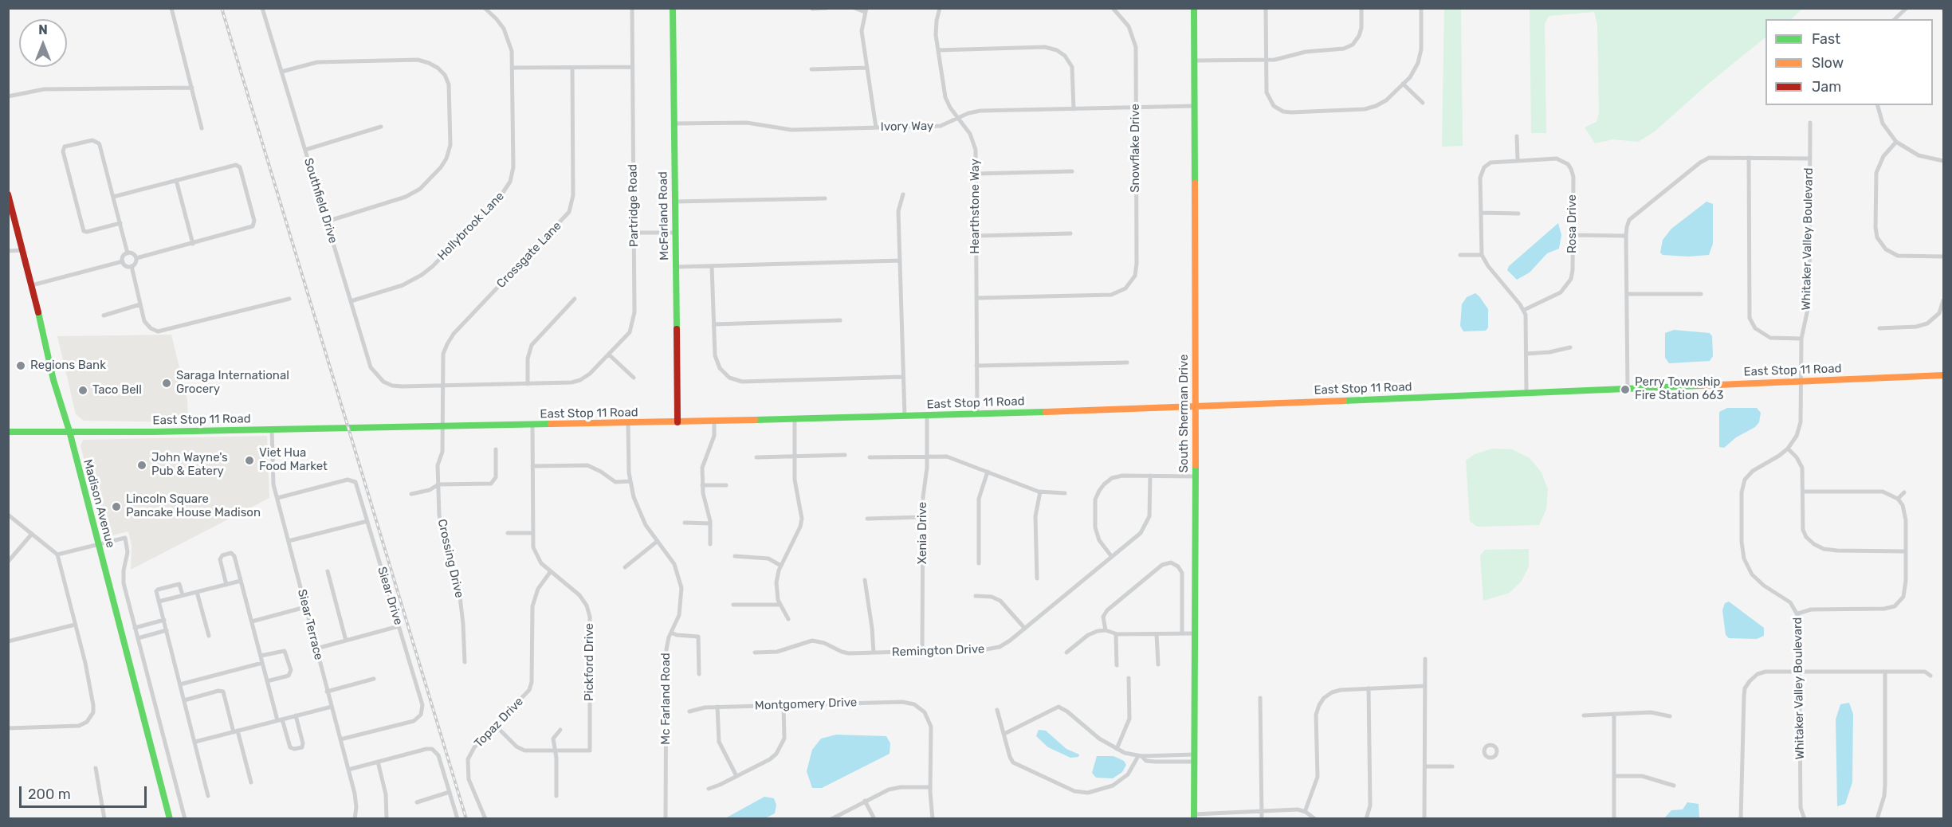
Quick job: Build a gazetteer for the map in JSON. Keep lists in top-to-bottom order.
{
  "streets": {
    "main road": [
      "McFarland Road",
      "East Stop 11 Road",
      "South Sherman Drive",
      "Madison Avenue"
    ],
    "street": [
      "Ivory Way",
      "Snowflake Drive",
      "Southfield Drive",
      "Partridge Road",
      "Hearthstone Way",
      "Rosa Drive",
      "Hollybrook Lane",
      "Whitaker Valley Boulevard",
      "Crossgate Lane",
      "Xenia Drive",
      "Crossing Drive",
      "Siear Drive",
      "Siear Terrace",
      "Remington Drive",
      "Pickford Drive",
      "Mc Farland Road",
      "Montgomery Drive",
      "Topaz Drive"
    ]
  },
  "crossings": [
    ["Ivory Way", "Snowflake Drive"],
    ["Ivory Way", "Hearthstone Way"],
    ["Ivory Way", "McFarland Road"],
    ["Ivory Way", "South Sherman Drive"],
    ["Snowflake Drive", "Hearthstone Way"],
    ["Southfield Drive", "Hollybrook Lane"],
    ["Southfield Drive", "Crossgate Lane"],
    ["Hearthstone Way", "East Stop 11 Road"],
    ["McFarland Road", "East Stop 11 Road"],
    ["Whitaker Valley Boulevard", "East Stop 11 Road"],
    ["Crossgate Lane", "East Stop 11 Road"],
    ["Crossgate Lane", "Crossing Drive"],
    ["East Stop 11 Road", "South Sherman Drive"],
    ["East Stop 11 Road", "Madison Avenue"],
    ["East Stop 11 Road", "Xenia Drive"],
    ["East Stop 11 Road", "Crossing Drive"],
    ["East Stop 11 Road", "Siear Terrace"],
    ["East Stop 11 Road", "Pickford Drive"],
    ["East Stop 11 Road", "Mc Farland Road"],
    ["Xenia Drive", "Remington Drive"],
    ["Siear Drive", "Siear Terrace"],
    ["Pickford Drive", "Topaz Drive"]
  ],
  "places": [
    "Regions Bank",
    "Saraga International Grocery",
    "Perry Township Fire Station 663",
    "Taco Bell",
    "Viet Hua Food Market",
    "John Wayne's Pub & Eatery",
    "Lincoln Square Pancake House Madison"
  ],
  "legend": ["Fast", "Slow", "Jam"],
  "scale_bar": "200 m",
  "north": "top"
}
